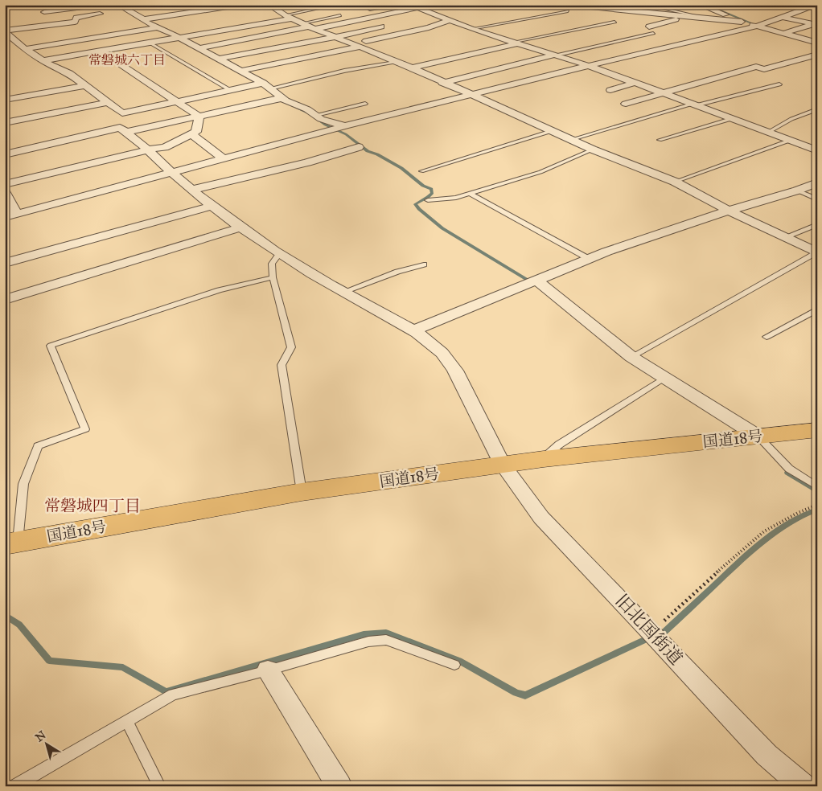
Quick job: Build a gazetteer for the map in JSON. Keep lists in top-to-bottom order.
{
  "streets": {
    "highway": ["国道18号"],
    "street": ["旧北国街道"]
  },
  "crossings": [
    ["国道18号", "旧北国街道"]
  ],
  "districts": ["常磐城六丁目", "常磐城四丁目"],
  "north": "top left"
}
